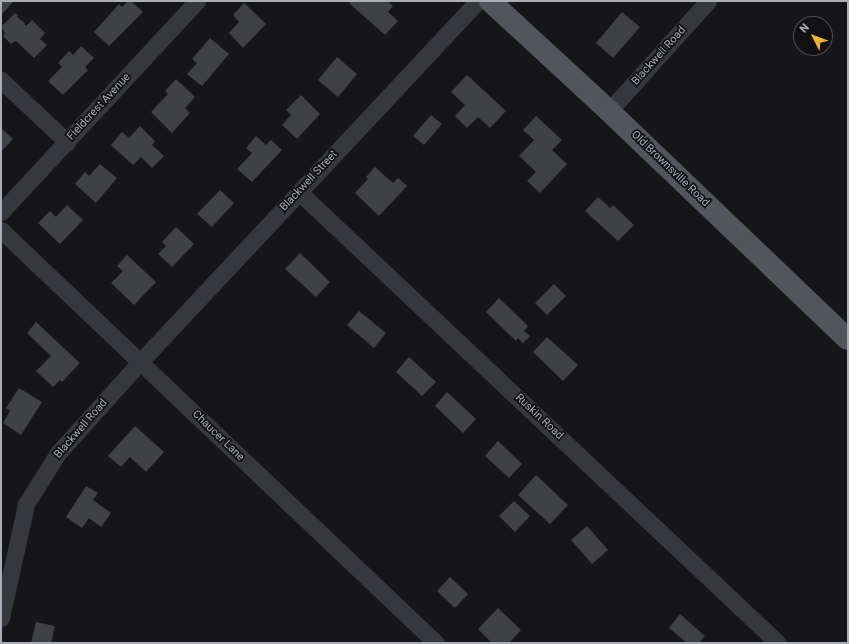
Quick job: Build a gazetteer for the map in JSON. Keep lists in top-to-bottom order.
{
  "streets": {
    "main road": ["Old Brownsville Road"],
    "street": [
      "Blackwell Road",
      "Fieldcrest Avenue",
      "Blackwell Street",
      "Ruskin Road",
      "Chaucer Lane"
    ]
  },
  "crossings": [
    ["Blackwell Road", "Old Brownsville Road"],
    ["Blackwell Road", "Blackwell Street"],
    ["Blackwell Road", "Chaucer Lane"],
    ["Blackwell Street", "Ruskin Road"],
    ["Blackwell Street", "Chaucer Lane"]
  ],
  "north": "top left"
}
